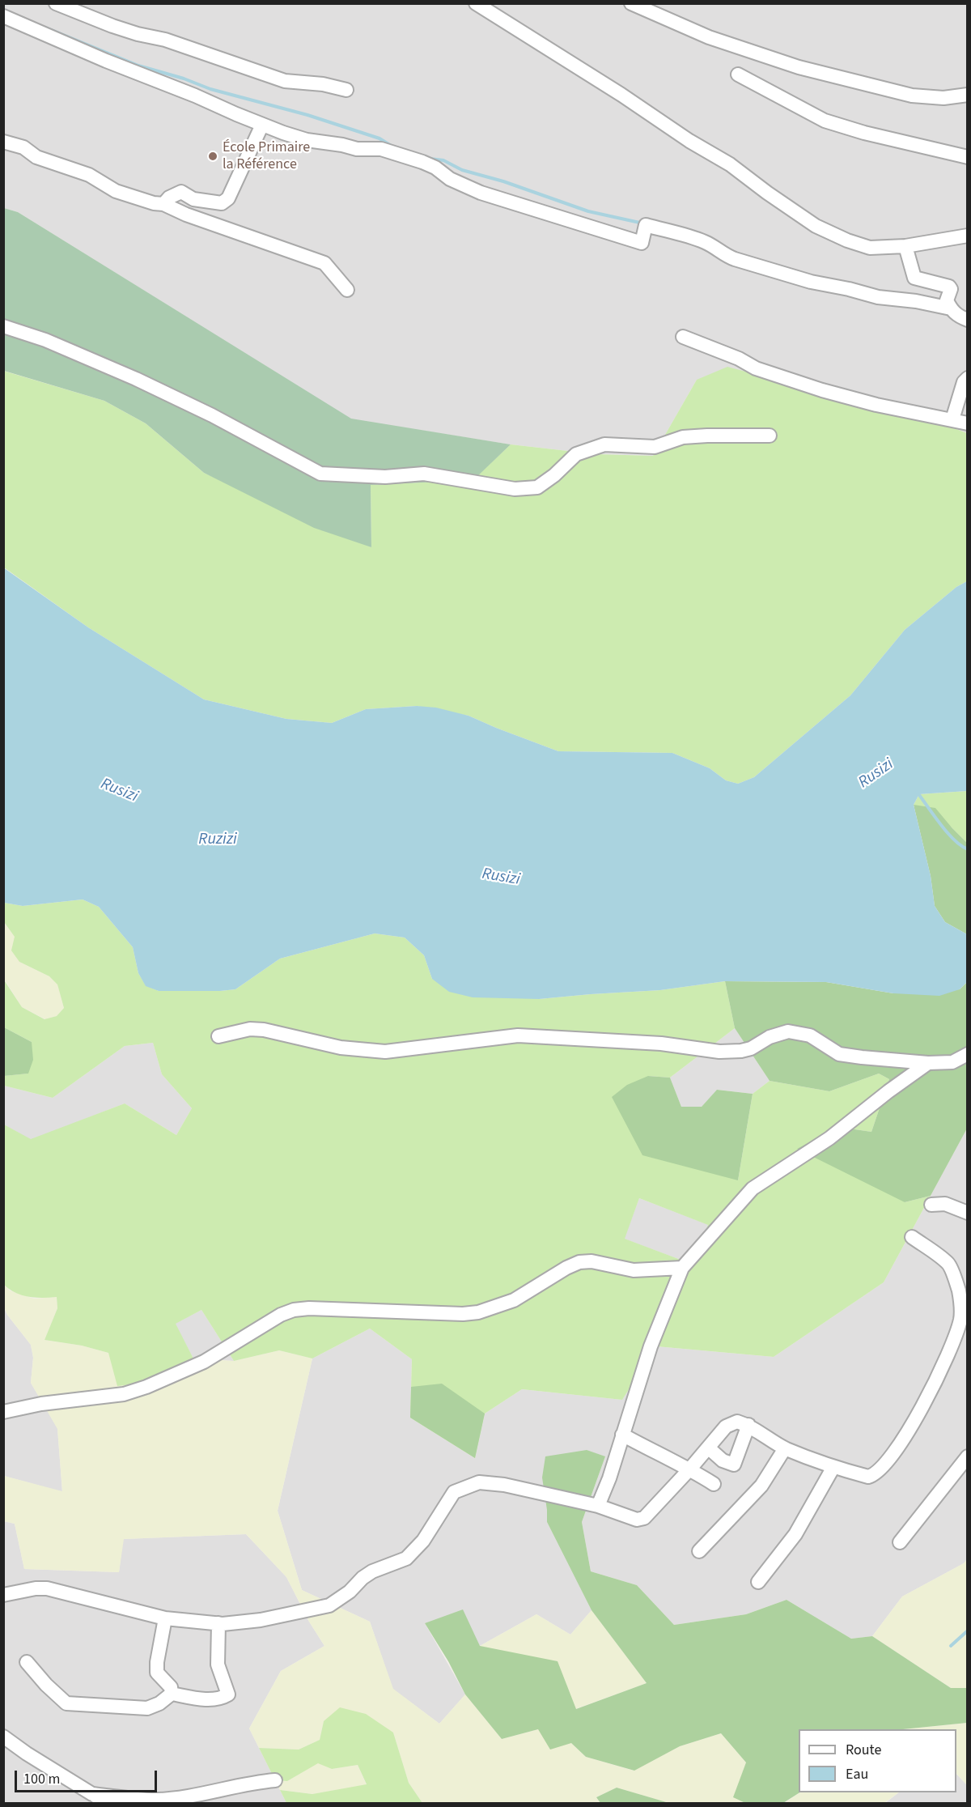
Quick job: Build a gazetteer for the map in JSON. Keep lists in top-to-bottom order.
{
  "water": ["Rusizi", "Ruzizi"],
  "places": ["École Primaire la Référence"],
  "legend": ["Route", "Eau"],
  "scale_bar": "100 m"
}
